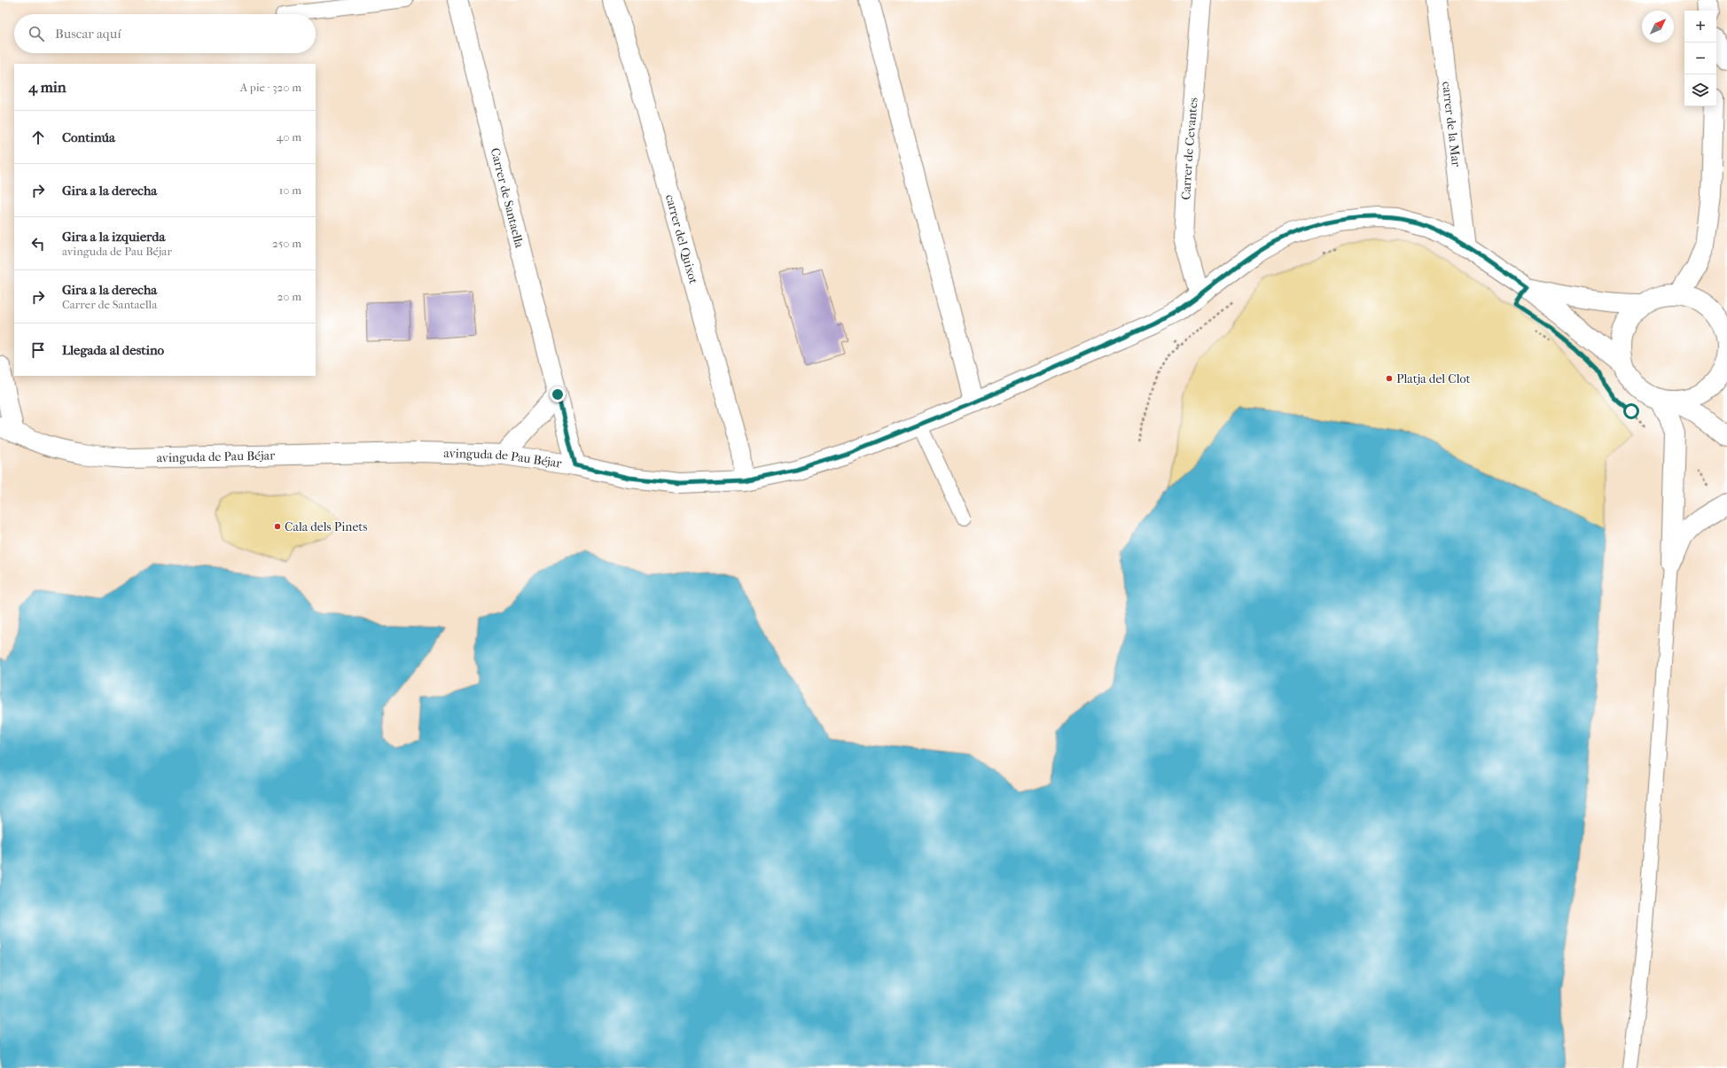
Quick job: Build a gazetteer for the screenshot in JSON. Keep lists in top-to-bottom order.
{
  "streets": {
    "street": [
      "carrer de la Mar",
      "Carrer de Cevantes",
      "Carrer de Santaella",
      "carrer del Quixot",
      "avinguda de Pau Béjar"
    ]
  },
  "crossings": [
    ["carrer de la Mar", "avinguda de Pau Béjar"],
    ["Carrer de Cevantes", "avinguda de Pau Béjar"],
    ["Carrer de Santaella", "avinguda de Pau Béjar"],
    ["carrer del Quixot", "avinguda de Pau Béjar"]
  ],
  "places": ["Platja del Clot", "Cala dels Pinets"],
  "north": "top right",
  "page": {
    "map_buttons": ["+", "−"],
    "search": "Buscar aquí",
    "heading": ["4 min", "A pie · 320 m"],
    "list": [
      ["Continúa", "40 m"],
      ["Gira a la derecha", "10 m"],
      ["Gira a la izquierda", "avinguda de Pau Béjar", "250 m"],
      ["Gira a la derecha", "Carrer de Santaella", "20 m"],
      "Llegada al destino"
    ]
  }
}
